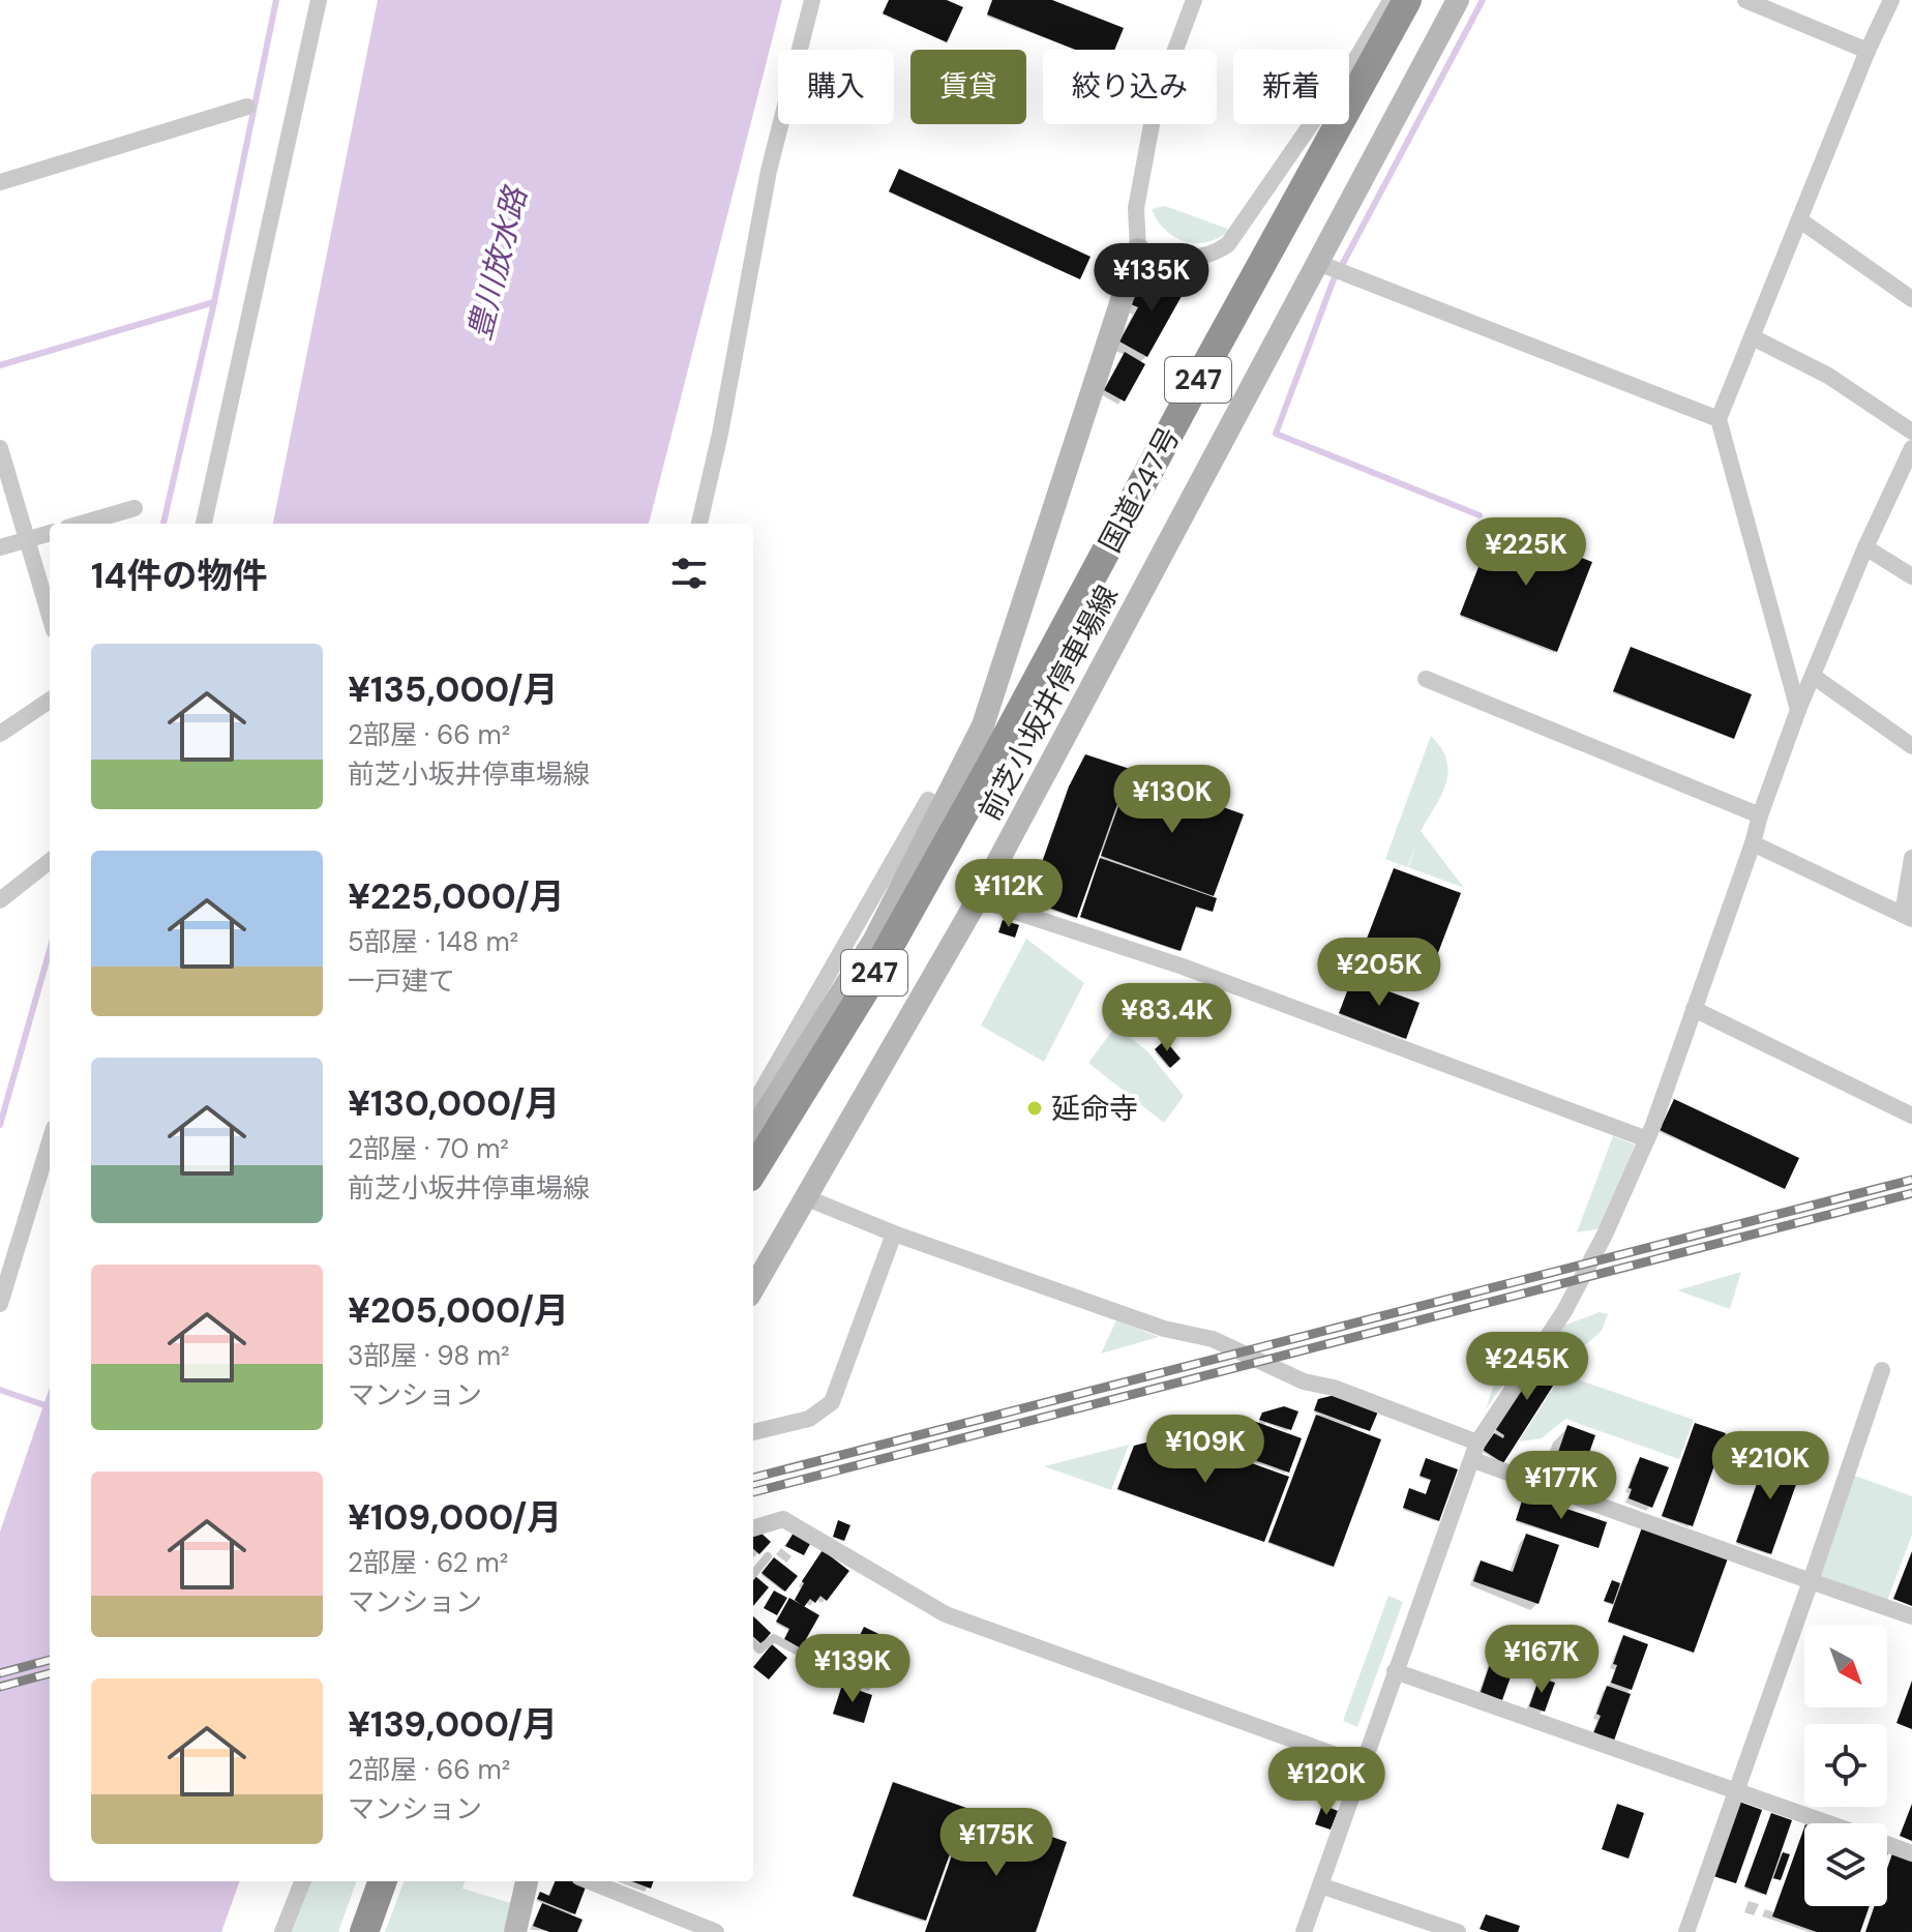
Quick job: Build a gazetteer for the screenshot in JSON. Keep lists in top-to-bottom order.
{
  "streets": {
    "highway": ["247", "国道247号"],
    "main road": ["前芝小坂井停車場線"]
  },
  "water": ["豊川放水路"],
  "places": ["延命寺"],
  "north": "bottom right",
  "page": {
    "chip": [
      "購入",
      "賃貸",
      "絞り込み",
      "新着"
    ],
    "price": [
      "¥135K",
      "¥225K",
      "¥130K",
      "¥112K",
      "¥205K",
      "¥83.4K",
      "¥245K",
      "¥109K",
      "¥210K",
      "¥177K",
      "¥167K",
      "¥139K",
      "¥120K",
      "¥175K"
    ],
    "heading": "14件の物件",
    "list": [
      {
        "name": "¥135,000/月",
        "note": "2部屋 · 66 m² · 前芝小坂井停車場線"
      },
      {
        "name": "¥225,000/月",
        "note": "5部屋 · 148 m² · 一戸建て"
      },
      {
        "name": "¥130,000/月",
        "note": "2部屋 · 70 m² · 前芝小坂井停車場線"
      },
      {
        "name": "¥205,000/月",
        "note": "3部屋 · 98 m² · マンション"
      },
      {
        "name": "¥109,000/月",
        "note": "2部屋 · 62 m² · マンション"
      },
      {
        "name": "¥139,000/月",
        "note": "2部屋 · 66 m² · マンション"
      }
    ]
  }
}
